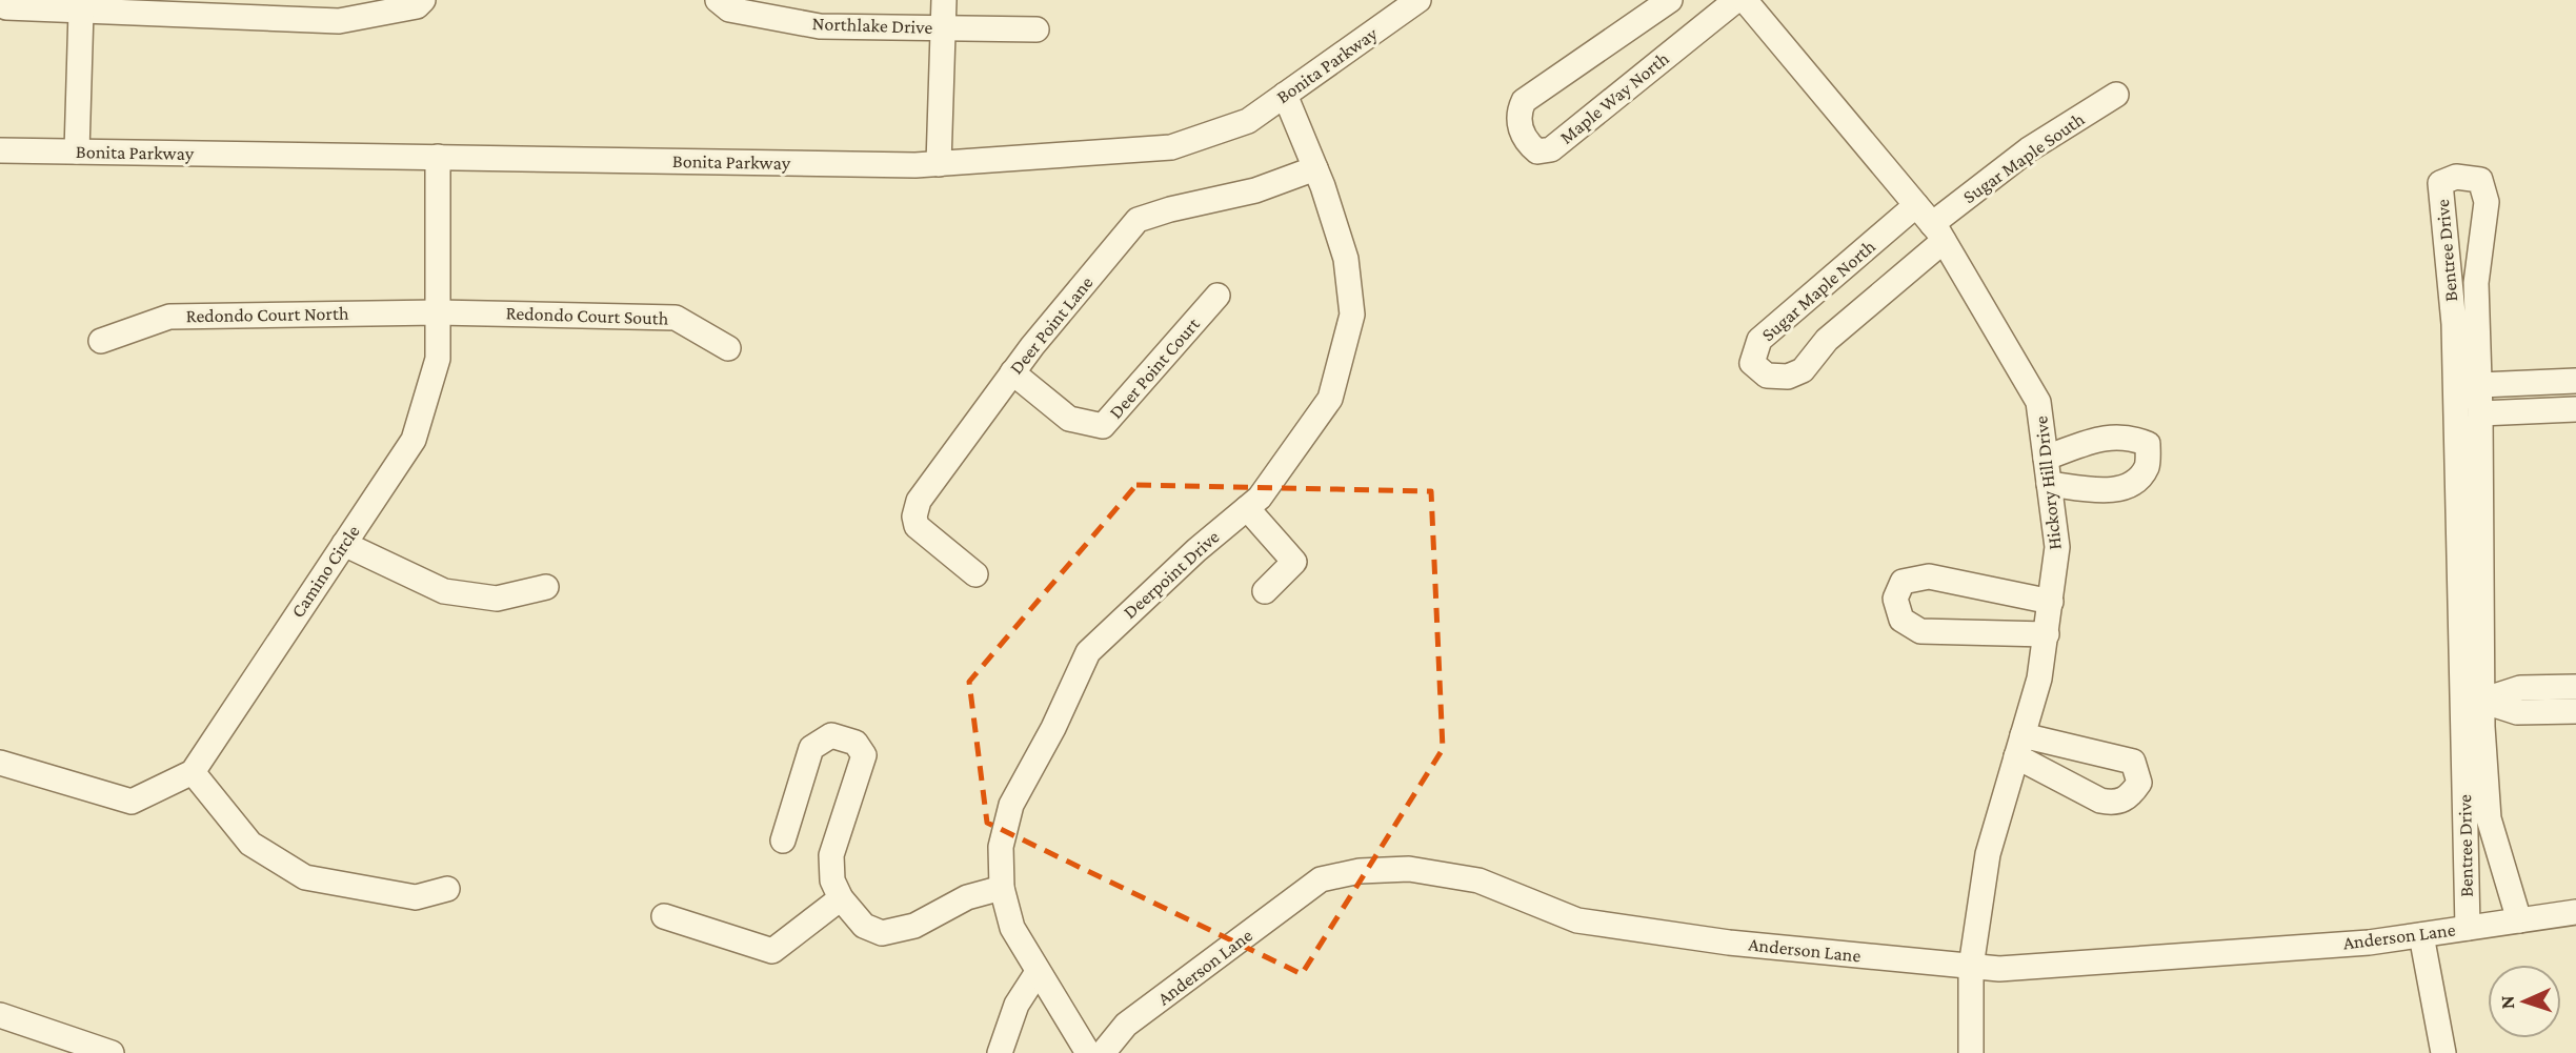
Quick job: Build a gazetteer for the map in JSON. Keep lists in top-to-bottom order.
{
  "streets": {
    "street": [
      "Northlake Drive",
      "Bonita Parkway",
      "Maple Way North",
      "Sugar Maple South",
      "Bentree Drive",
      "Sugar Maple North",
      "Redondo Court North",
      "Redondo Court South",
      "Deer Point Lane",
      "Deer Point Court",
      "Hickory Hill Drive",
      "Camino Circle",
      "Deerpoint Drive",
      "Anderson Lane"
    ]
  },
  "crossings": [
    ["Bonita Parkway", "Camino Circle"],
    ["Bonita Parkway", "Deerpoint Drive"],
    ["Sugar Maple South", "Sugar Maple North"],
    ["Sugar Maple South", "Hickory Hill Drive"],
    ["Bentree Drive", "Anderson Lane"],
    ["Sugar Maple North", "Hickory Hill Drive"],
    ["Redondo Court North", "Redondo Court South"],
    ["Redondo Court North", "Camino Circle"],
    ["Redondo Court South", "Camino Circle"],
    ["Deer Point Lane", "Deer Point Court"],
    ["Deer Point Lane", "Deerpoint Drive"],
    ["Hickory Hill Drive", "Anderson Lane"]
  ],
  "north": "left"
}
